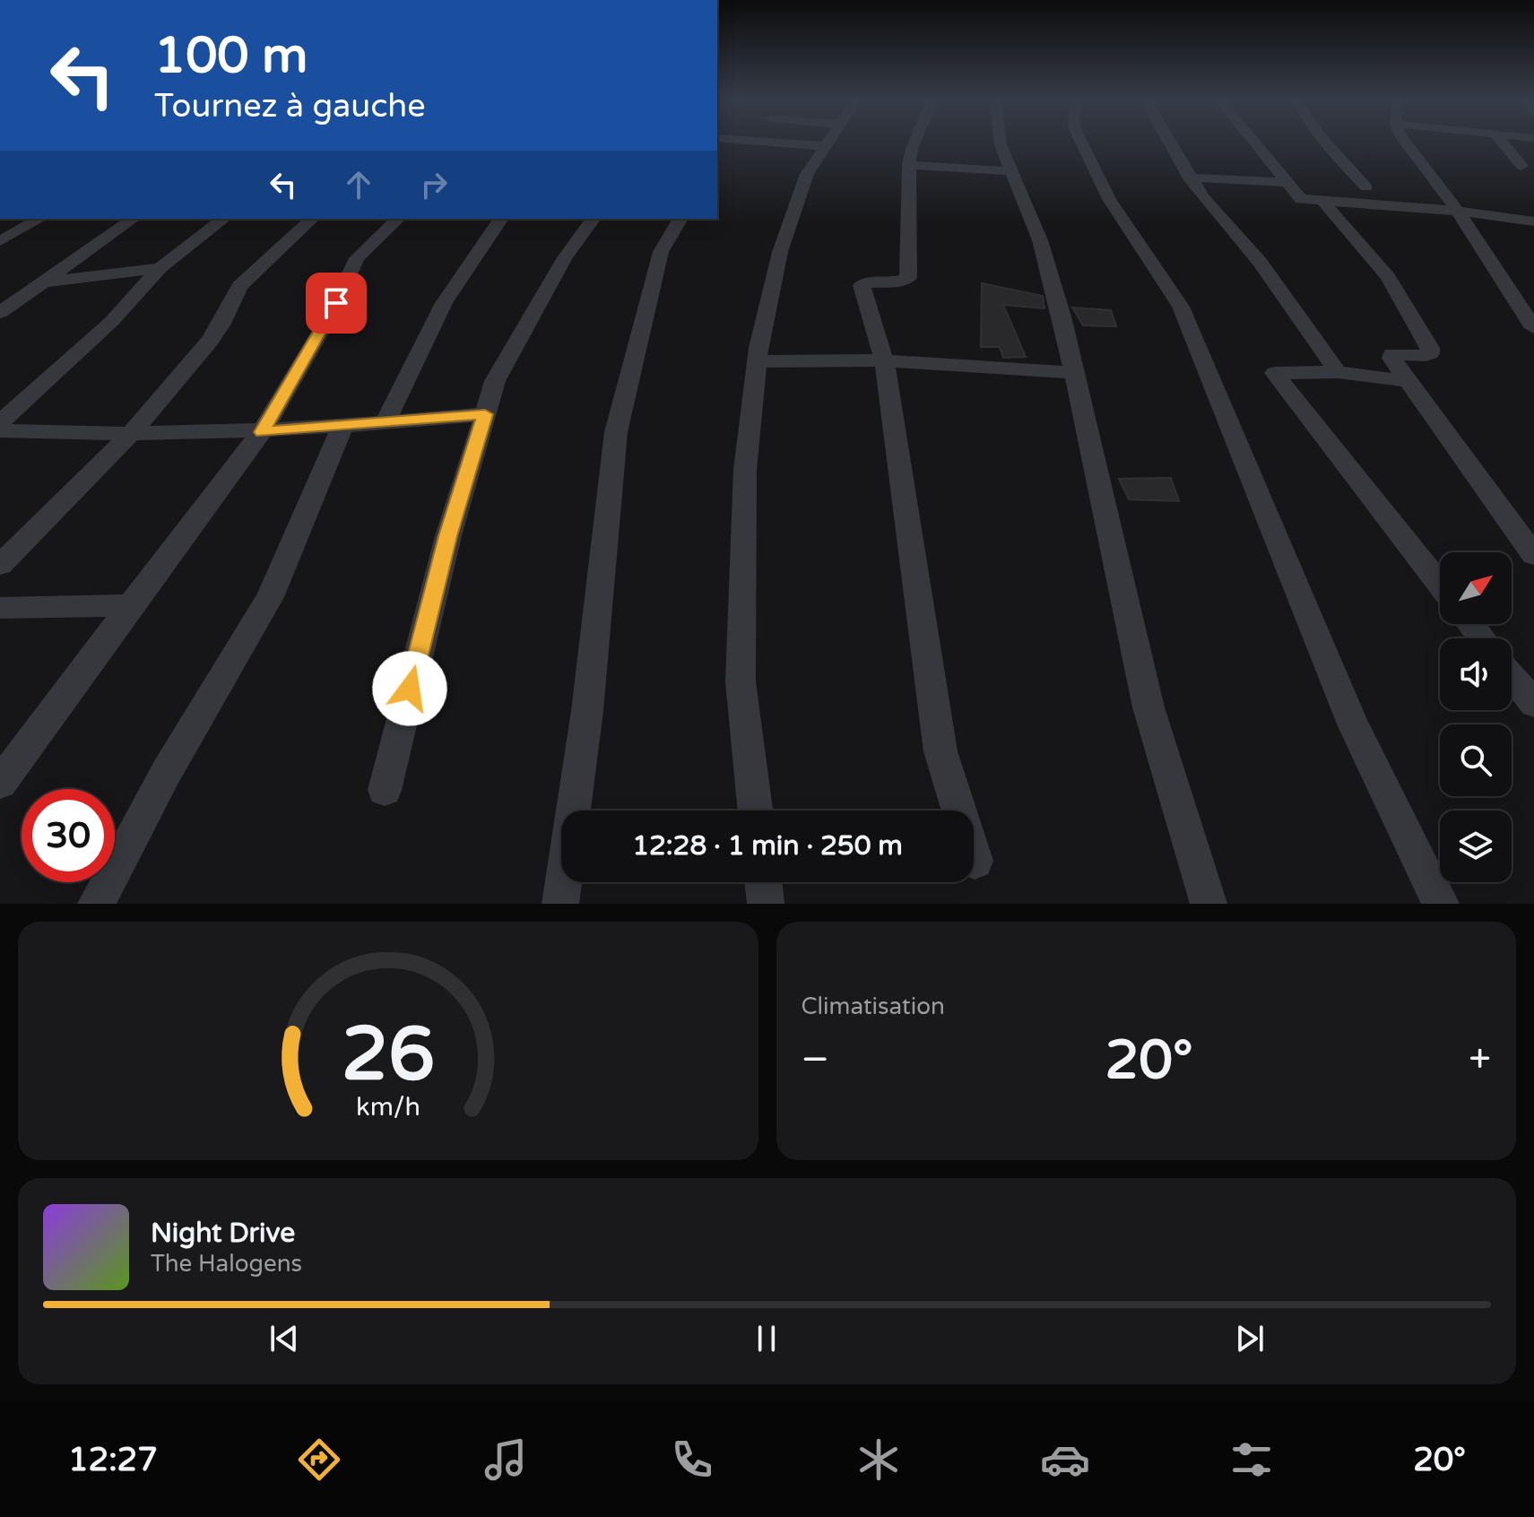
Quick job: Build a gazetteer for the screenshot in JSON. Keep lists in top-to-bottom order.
{
  "north": "top right",
  "page": {
    "turn": ["100 m", "Tournez à gauche"],
    "limit": "30",
    "trip": "12:28 · 1 min · 250 m",
    "tile": "Climatisation",
    "heat": ["−", "20°", "+"],
    "song": ["Night Drive", "The Halogens"],
    "tabs": ["12:27", "20°"],
    "gauge": ["26", "km/h"]
  }
}
